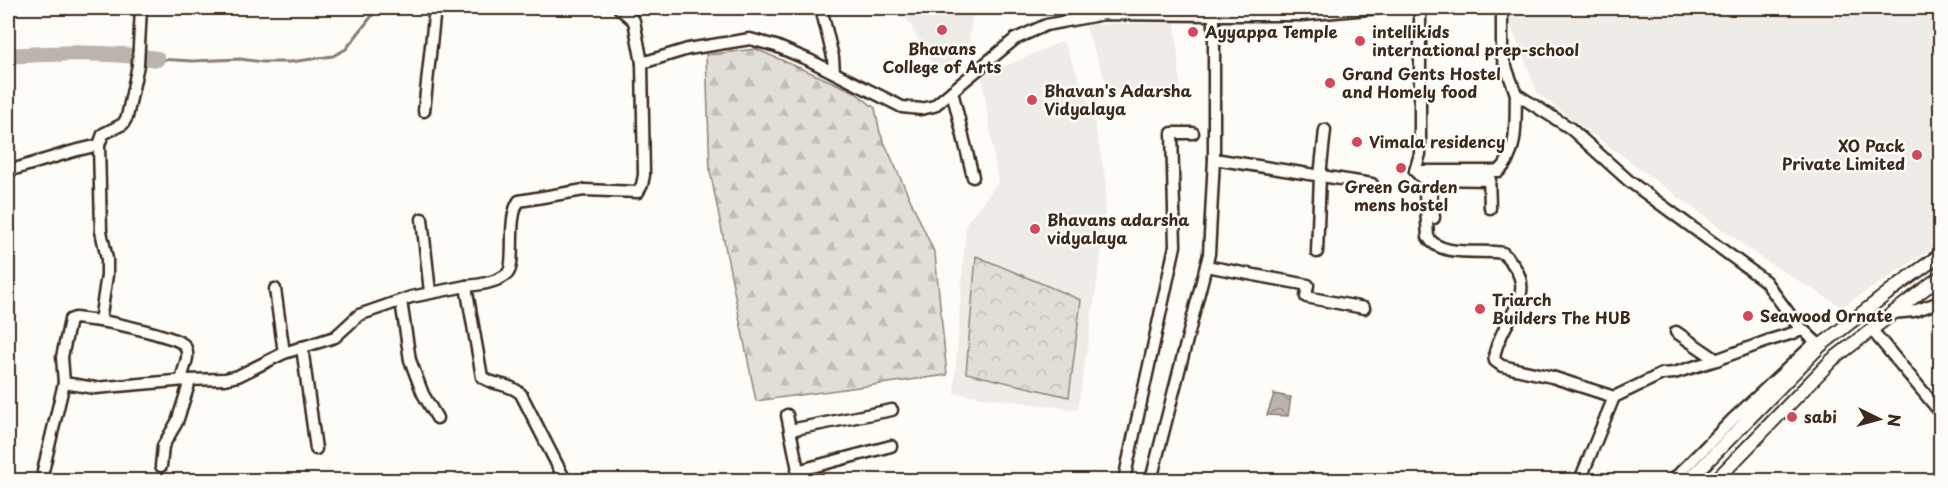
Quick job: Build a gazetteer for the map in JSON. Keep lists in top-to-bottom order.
{
  "places": [
    "Bhavans College of Arts",
    "Ayyappa Temple",
    "intellikids international prep-school",
    "Grand Gents Hostel and Homely food",
    "Bhavan's Adarsha Vidyalaya",
    "Vimala residency",
    "XO Pack Private Limited",
    "Green Garden mens hostel",
    "Bhavans adarsha vidyalaya",
    "Triarch Builders The HUB",
    "Seawood Ornate",
    "sabi"
  ],
  "north": "right"
}
